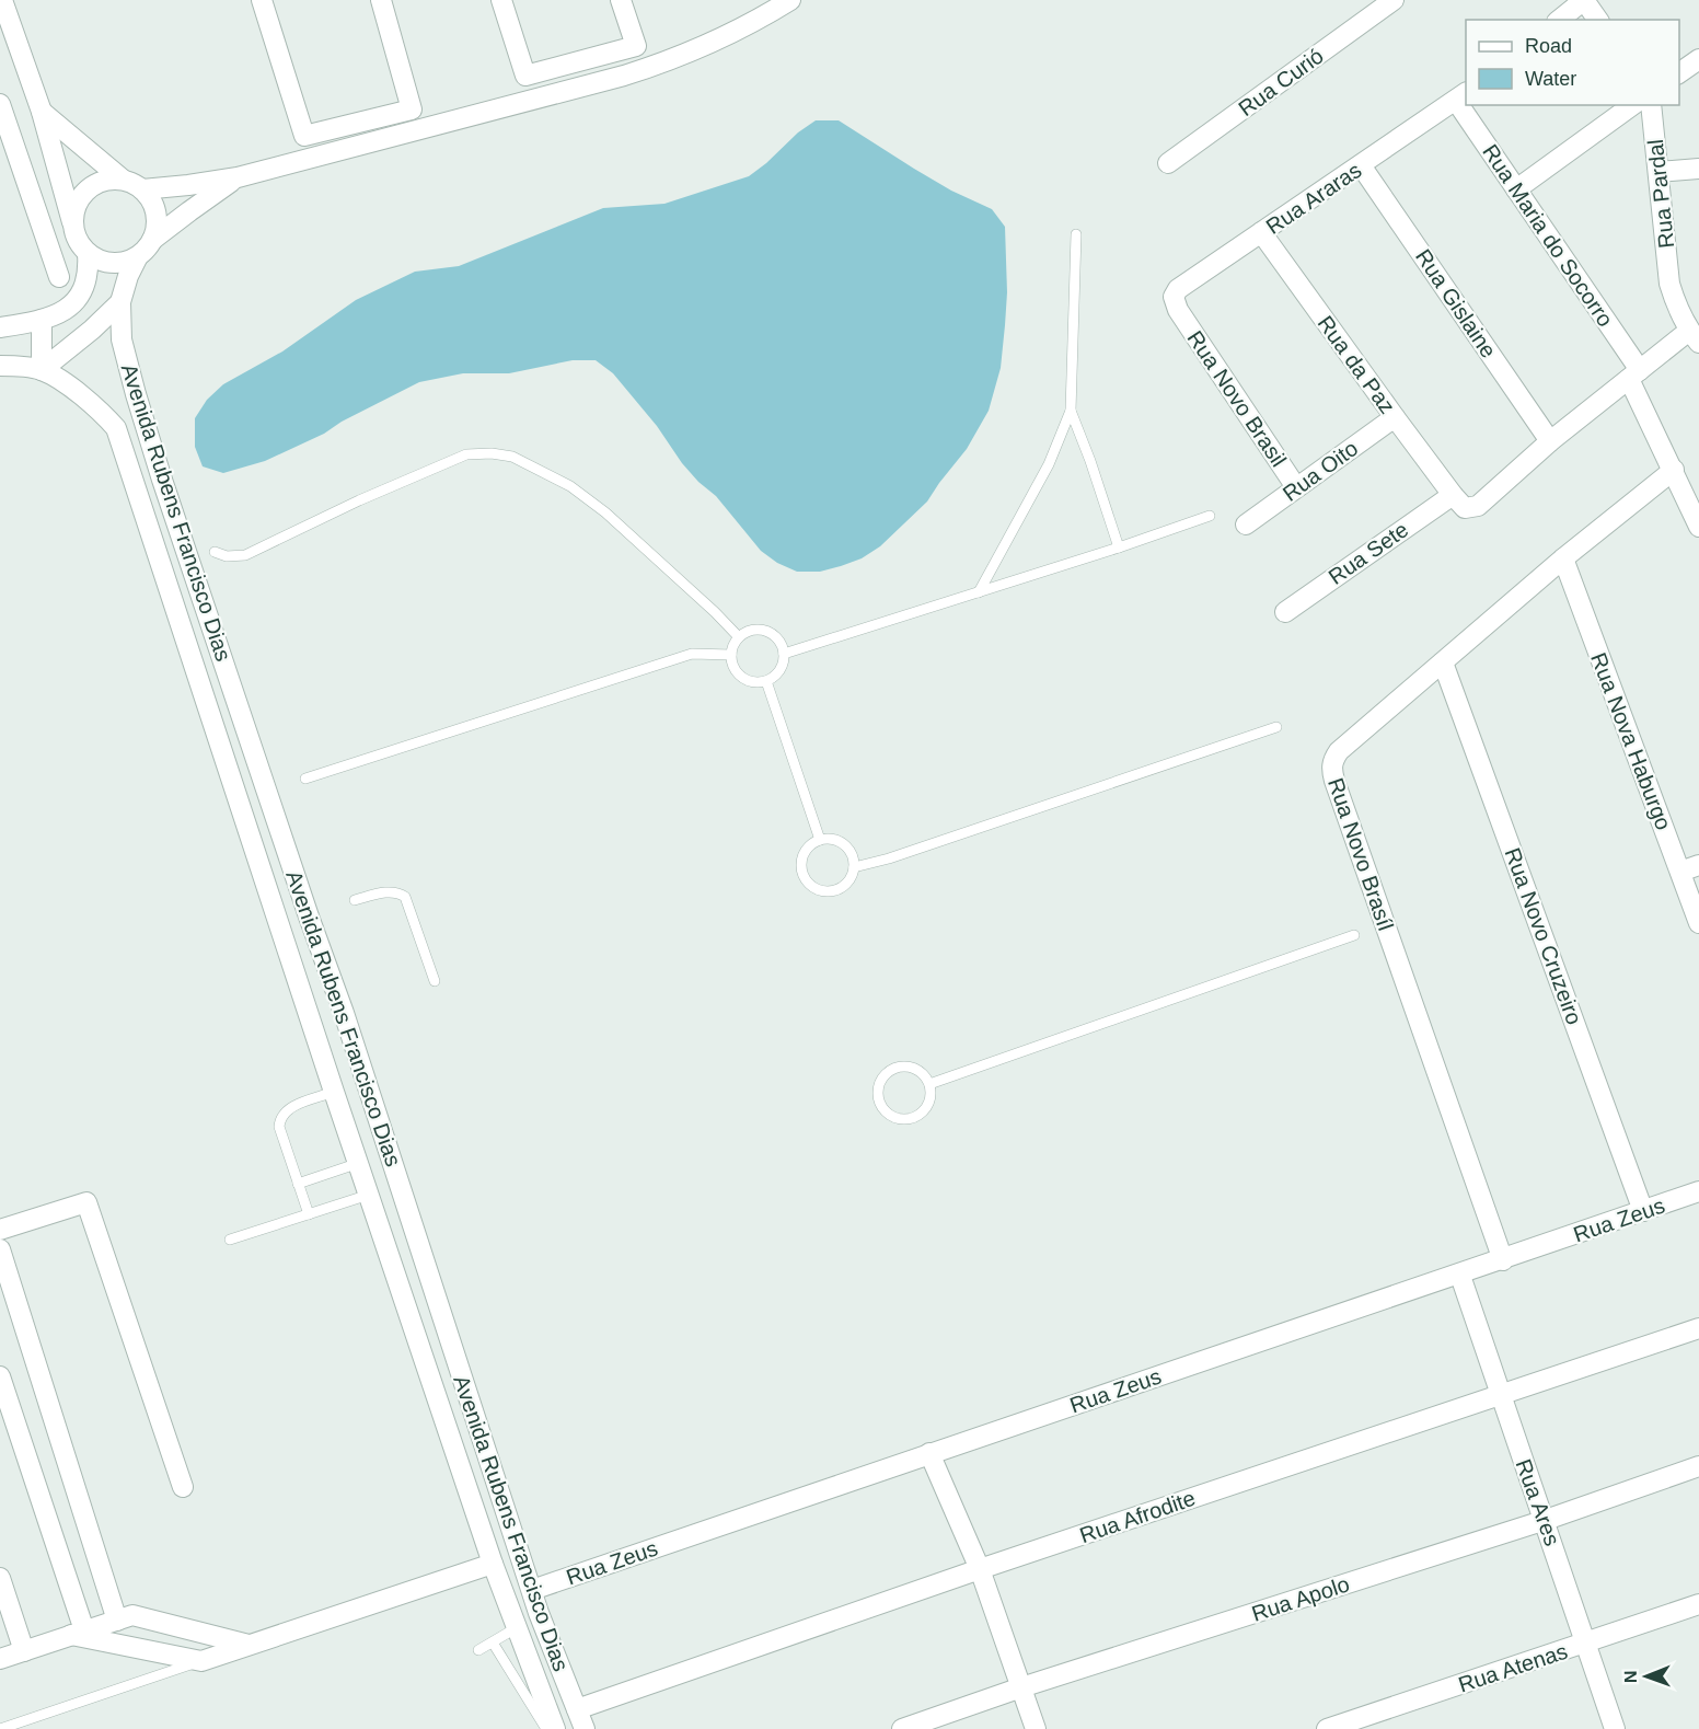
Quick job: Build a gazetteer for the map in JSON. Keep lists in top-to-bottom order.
{
  "streets": {
    "street": [
      "Rua Curió",
      "Rua Pardal",
      "Rua Araras",
      "Rua Maria do Socorro",
      "Rua Gislaine",
      "Rua da Paz",
      "Rua Novo Brasil",
      "Rua Oito",
      "Avenida Rubens Francisco Dias",
      "Rua Sete",
      "Rua Nova Haburgo",
      "Rua Novo Brasíl",
      "Rua Novo Cruzeiro",
      "Rua Zeus",
      "Rua Ares",
      "Rua Afrodite",
      "Rua Apolo",
      "Rua Atenas"
    ]
  },
  "crossings": [
    ["Rua Araras", "Rua Gislaine"],
    ["Rua Araras", "Rua da Paz"],
    ["Rua Araras", "Rua Novo Brasil"],
    ["Rua Maria do Socorro", "Rua Novo Brasíl"],
    ["Rua da Paz", "Rua Oito"],
    ["Rua da Paz", "Rua Sete"],
    ["Rua Novo Brasil", "Rua Oito"],
    ["Avenida Rubens Francisco Dias", "Rua Zeus"],
    ["Avenida Rubens Francisco Dias", "Rua Afrodite"],
    ["Rua Nova Haburgo", "Rua Novo Brasíl"],
    ["Rua Novo Brasíl", "Rua Novo Cruzeiro"],
    ["Rua Novo Brasíl", "Rua Zeus"],
    ["Rua Novo Cruzeiro", "Rua Zeus"],
    ["Rua Zeus", "Rua Ares"],
    ["Rua Ares", "Rua Afrodite"],
    ["Rua Ares", "Rua Apolo"],
    ["Rua Ares", "Rua Atenas"]
  ],
  "legend": ["Road", "Water"],
  "north": "left"
}
